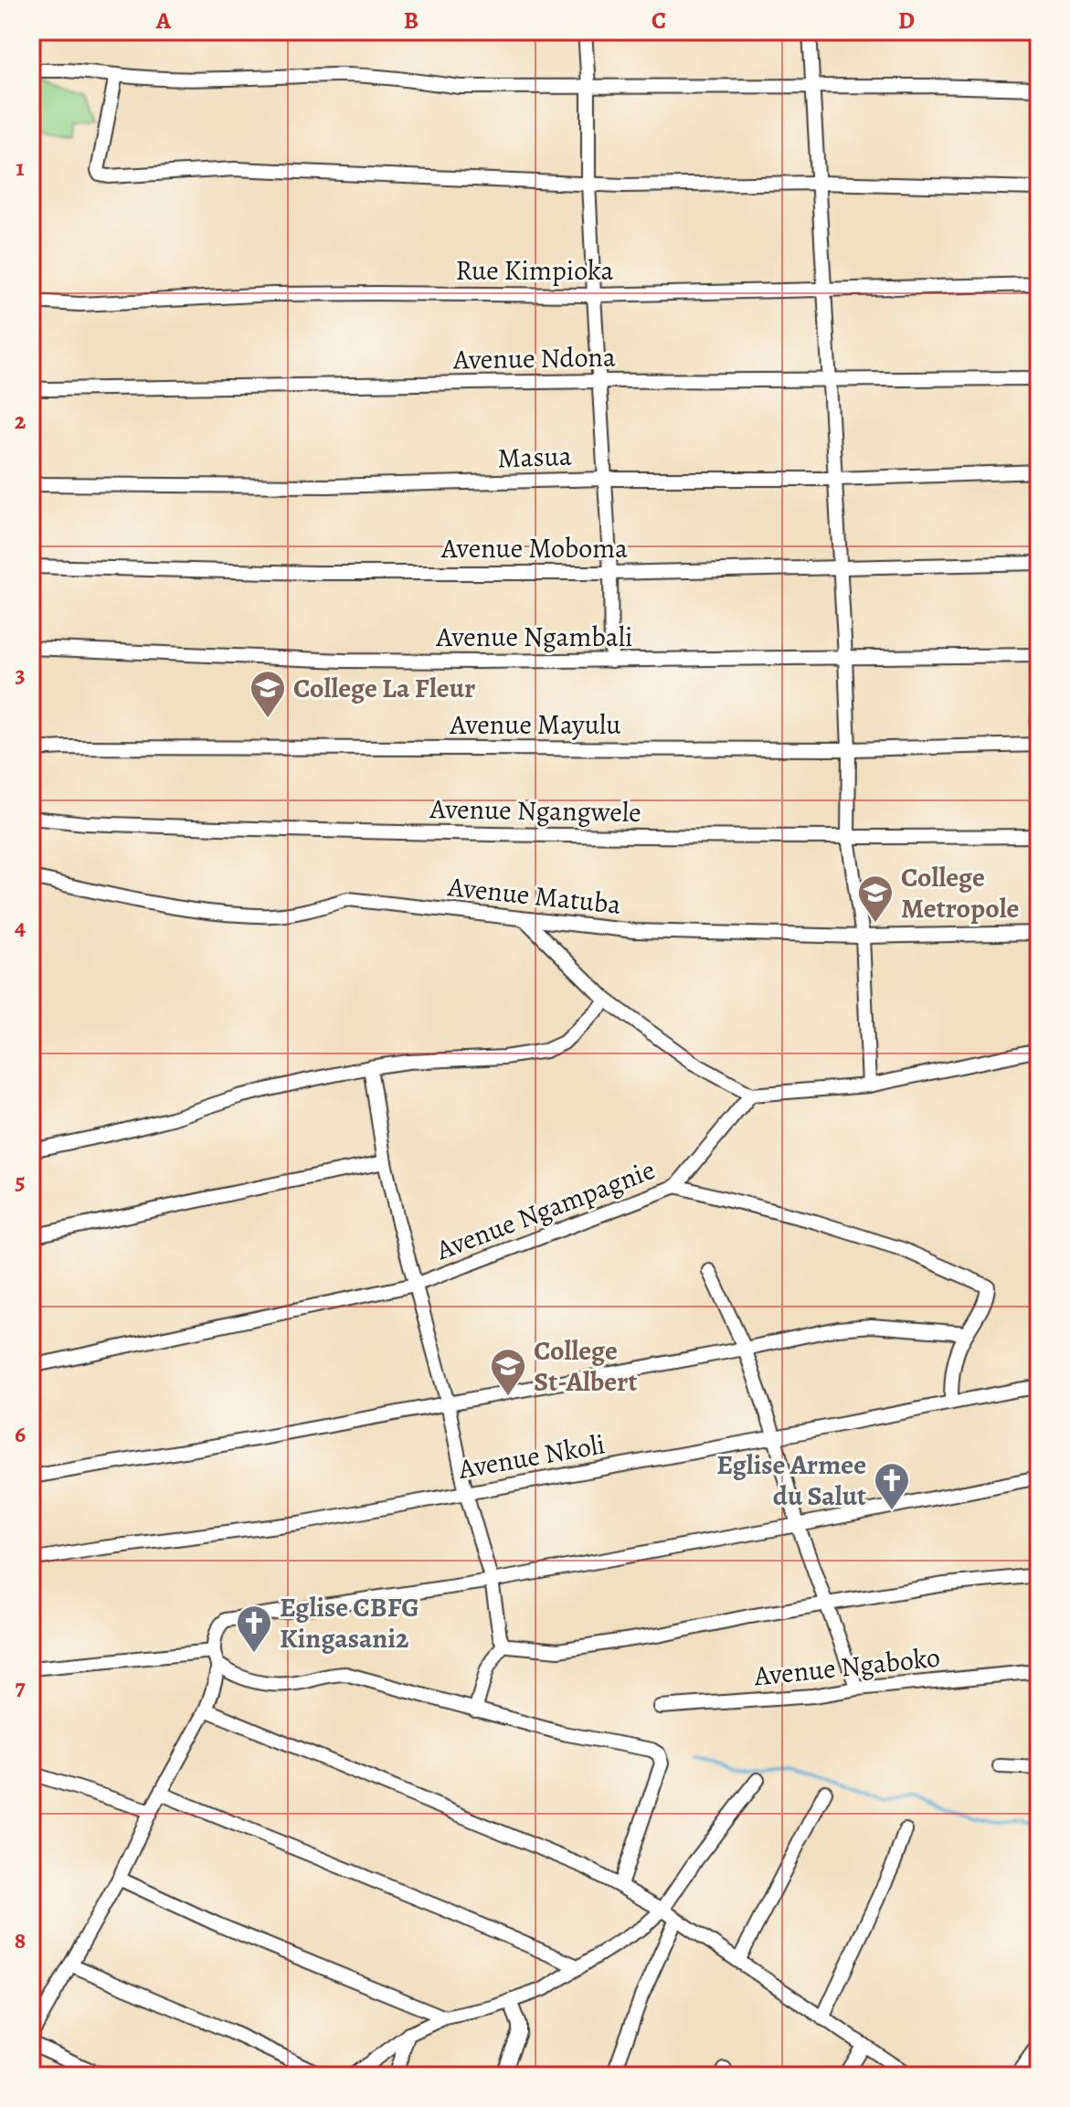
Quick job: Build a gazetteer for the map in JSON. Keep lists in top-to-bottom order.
{
  "streets": {
    "street": [
      "Rue Kimpioka",
      "Avenue Ndona",
      "Masua",
      "Avenue Moboma",
      "Avenue Ngambali",
      "Avenue Mayulu",
      "Avenue Ngangwele",
      "Avenue Matuba",
      "Avenue Ngampagnie",
      "Avenue Nkoli",
      "Avenue Ngaboko"
    ]
  },
  "places": {
    "school or university": ["College La Fleur", "College Metropole", "College St-Albert"],
    "church": ["Eglise Armee du Salut", "Eglise CBFG Kingasani2"]
  },
  "grid": {
    "columns": [
      "A",
      "B",
      "C",
      "D"
    ],
    "rows": [
      "1",
      "2",
      "3",
      "4",
      "5",
      "6",
      "7",
      "8"
    ]
  }
}
